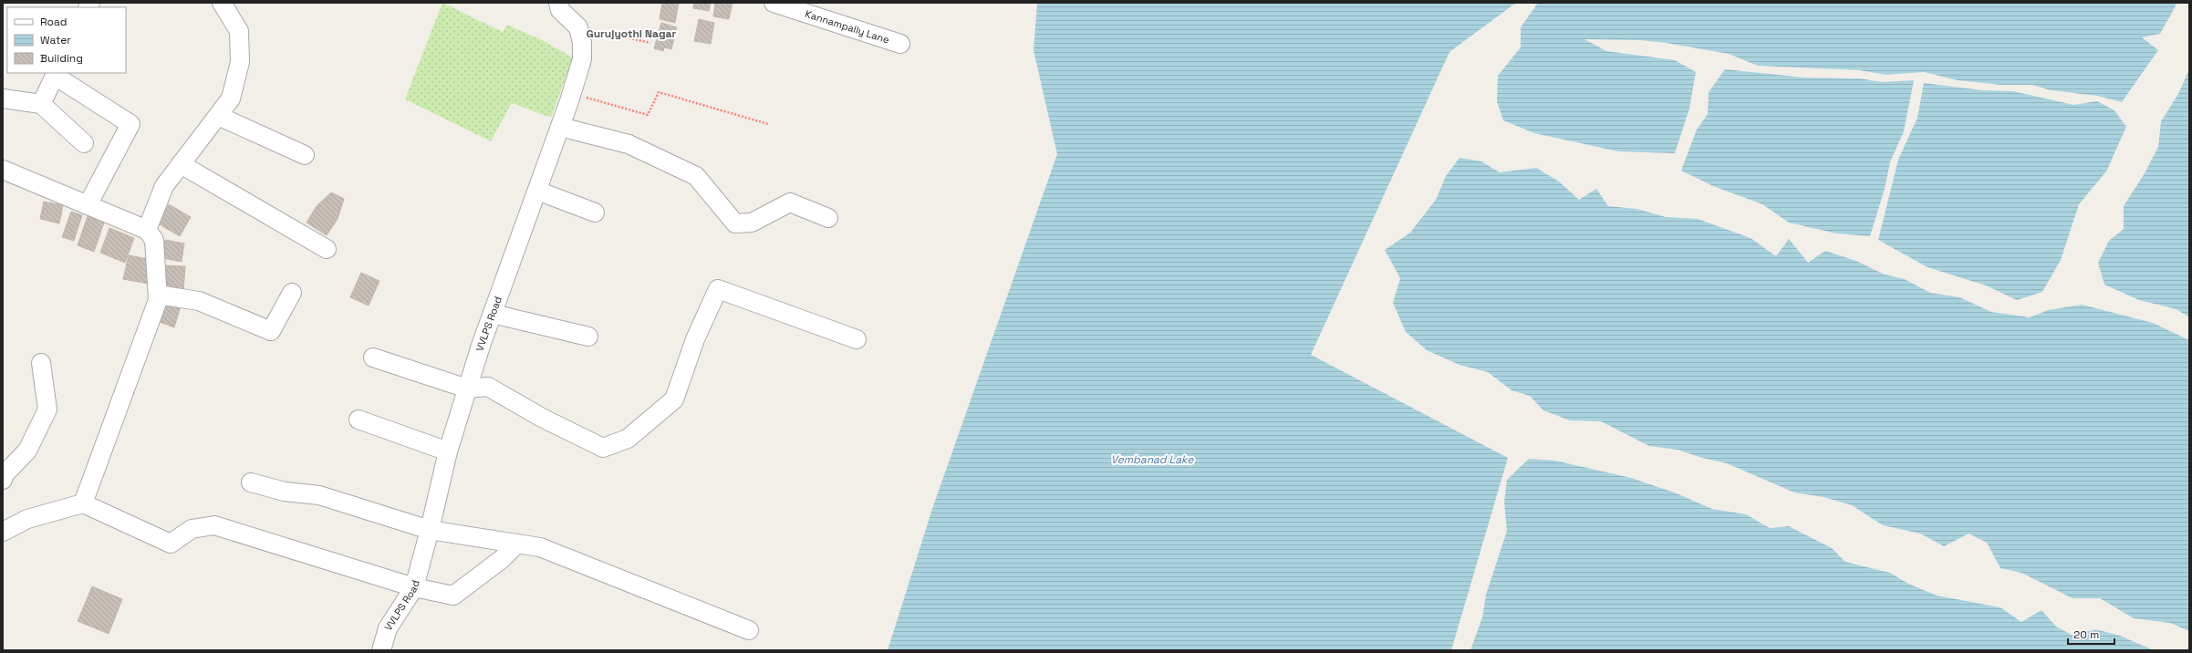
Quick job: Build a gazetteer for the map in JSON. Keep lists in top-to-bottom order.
{
  "streets": {
    "street": ["Kannampally Lane", "VVLPS Road"]
  },
  "districts": ["Gurujyothi Nagar"],
  "water": ["Vembanad Lake"],
  "legend": ["Road", "Water", "Building"],
  "scale_bar": "20 m"
}
